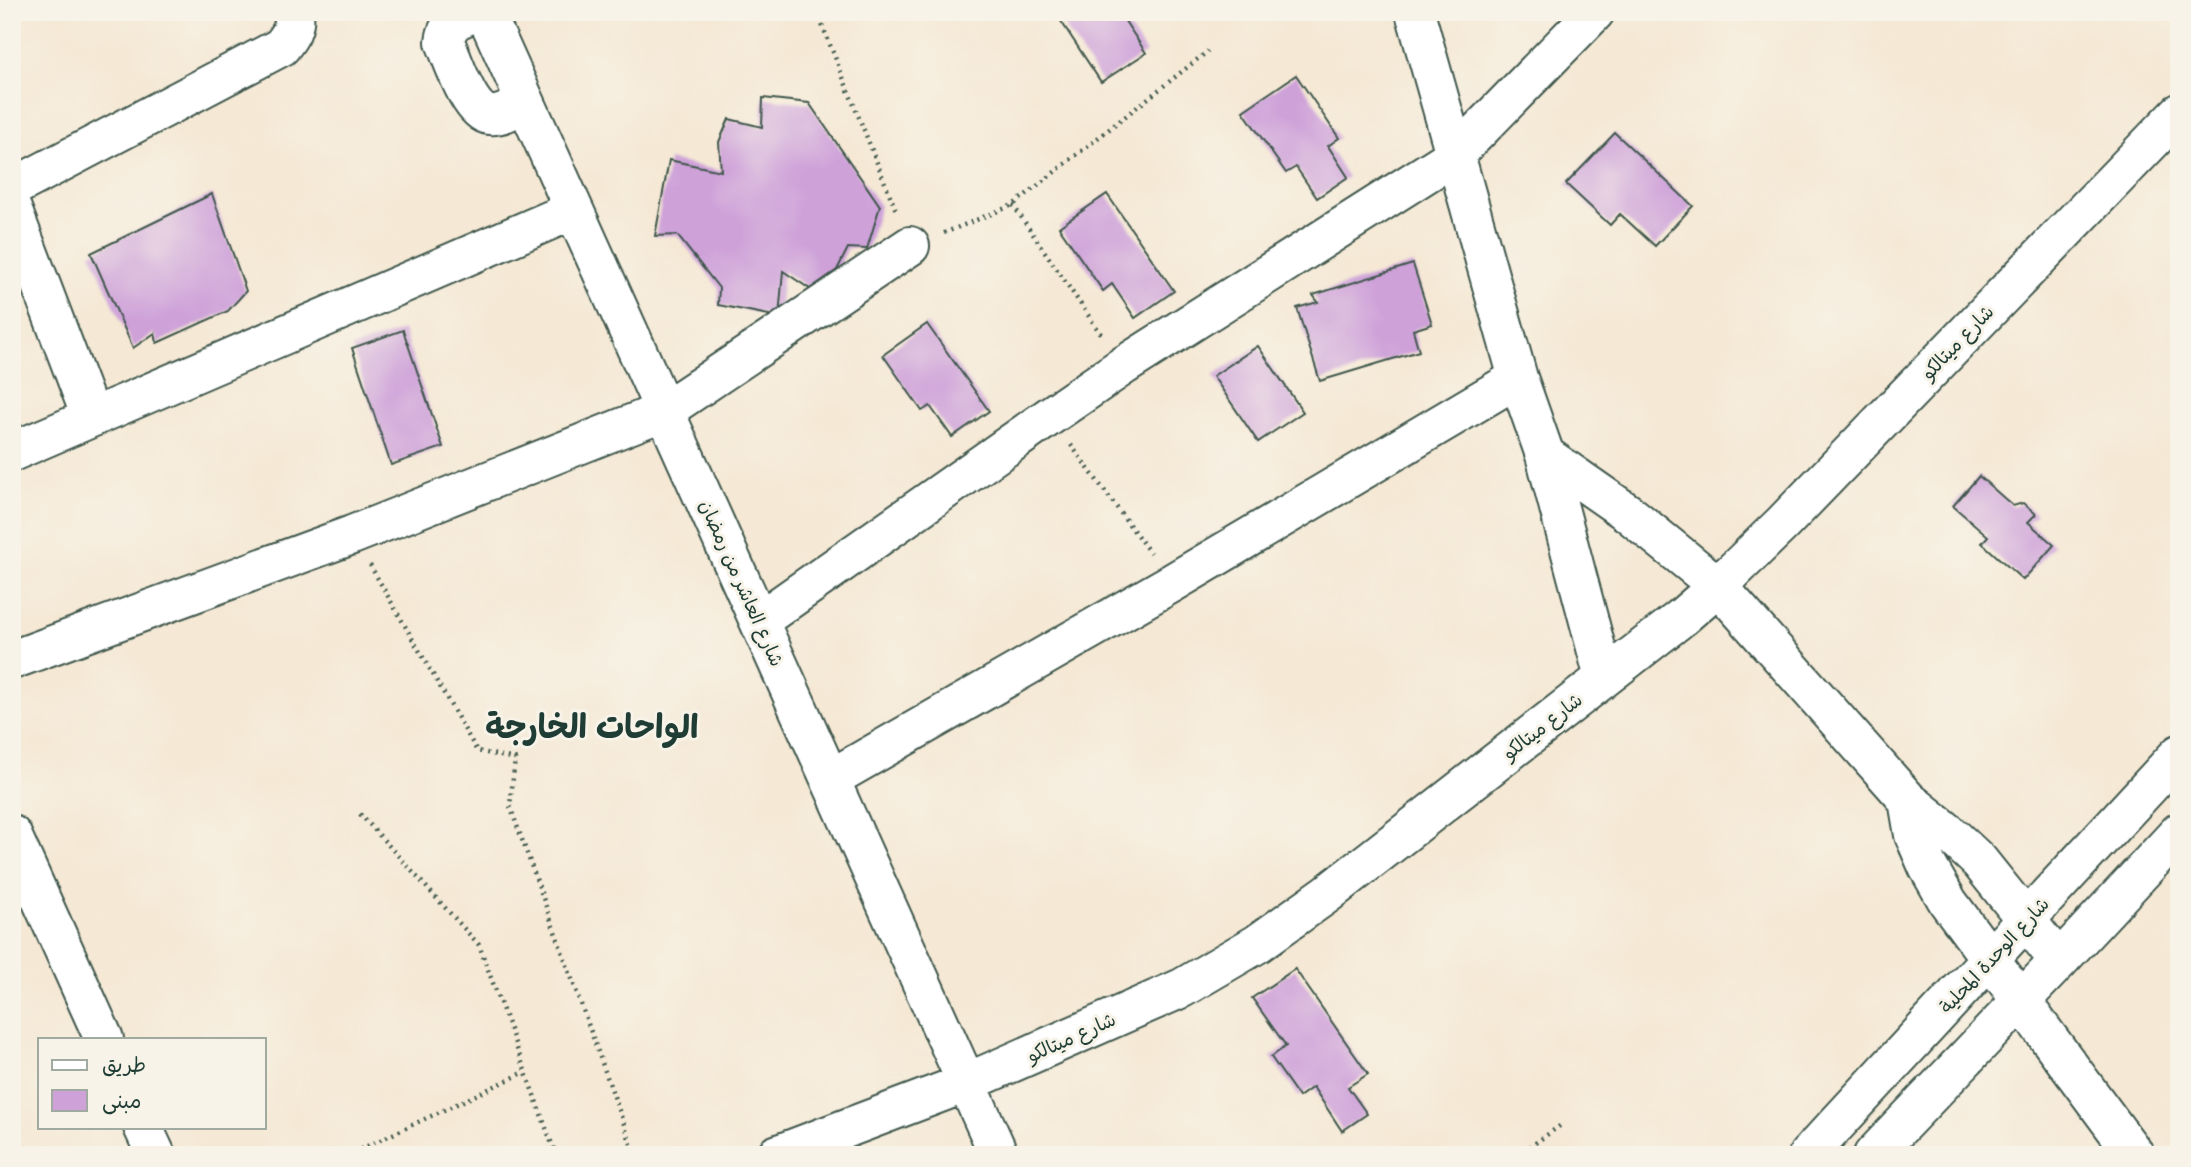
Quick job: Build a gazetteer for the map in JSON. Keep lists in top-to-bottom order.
{
  "streets": {
    "street": ["شارع ميتالكو", "شارع العاشر من رمضان", "شارع الوحدة المحلية"]
  },
  "crossings": [
    ["شارع ميتالكو", "شارع العاشر من رمضان"]
  ],
  "districts": ["الواحات الخارجة"],
  "legend": ["طريق", "مبنى"]
}
